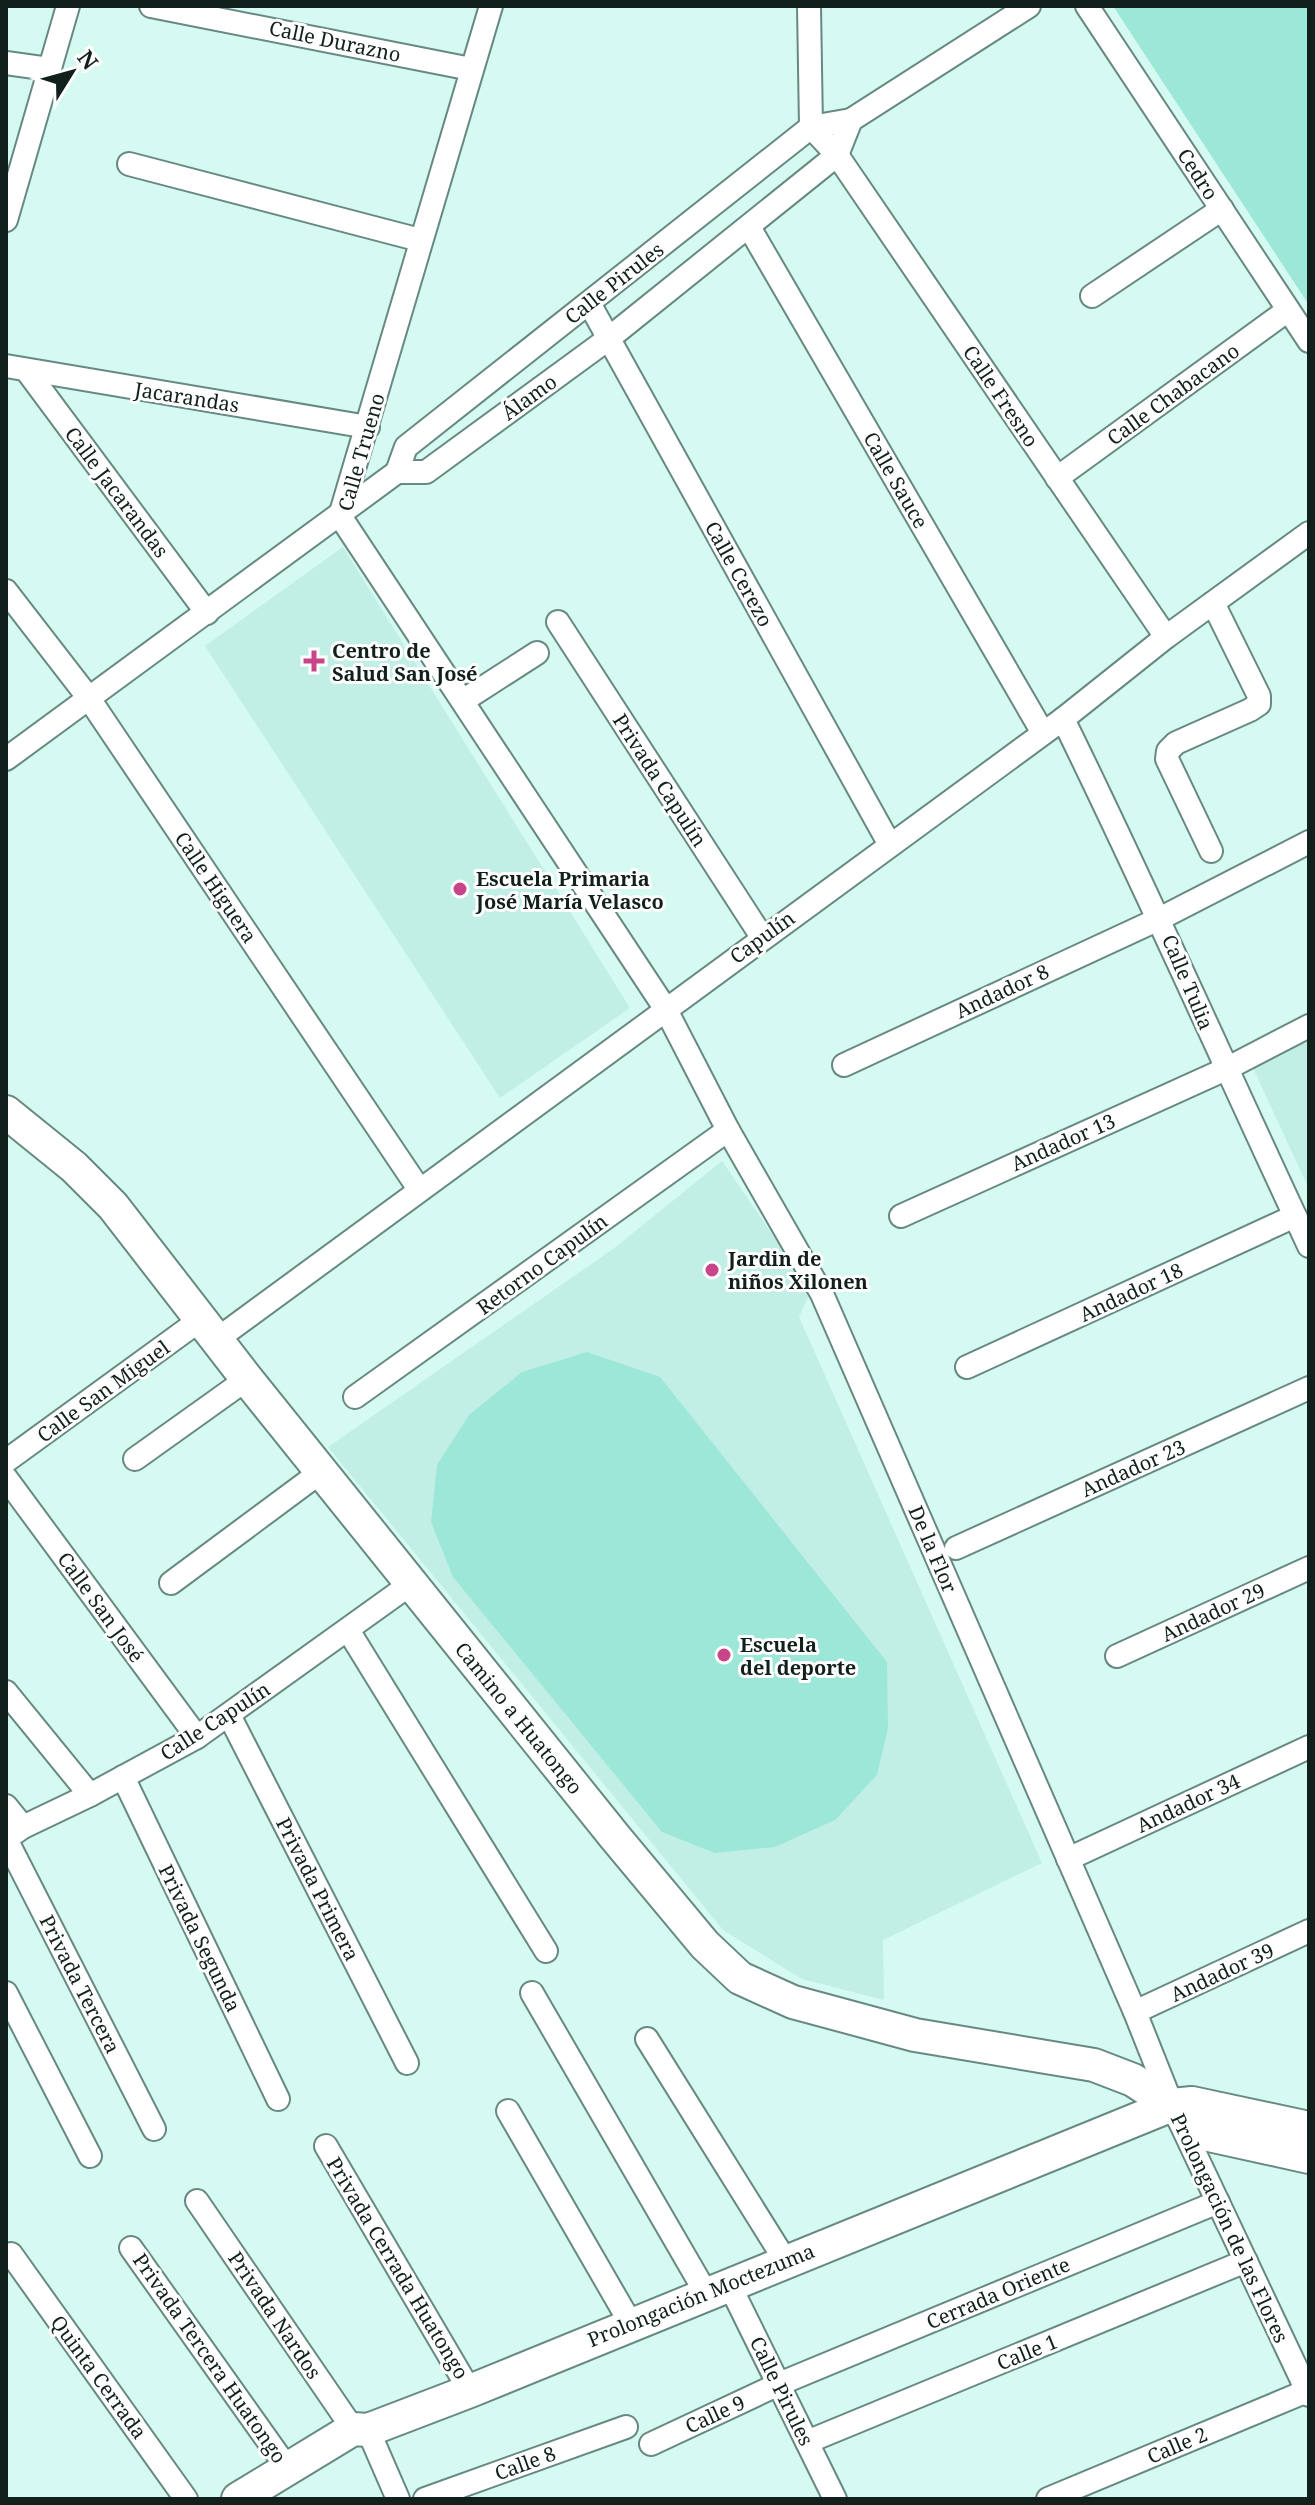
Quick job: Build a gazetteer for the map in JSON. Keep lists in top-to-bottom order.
{
  "streets": {
    "main road": ["Camino a Huatongo", "Prolongación Moctezuma"],
    "street": [
      "Calle Durazno",
      "Cedro",
      "Calle Pirules",
      "Calle Chabacano",
      "Calle Fresno",
      "Jacarandas",
      "Álamo",
      "Calle Trueno",
      "Calle Sauce",
      "Calle Jacarandas",
      "Calle Cerezo",
      "Privada Capulín",
      "Calle Higuera",
      "Capulín",
      "Calle Tulia",
      "Andador 8",
      "Andador 13",
      "Retorno Capulín",
      "Andador 18",
      "Calle San Miguel",
      "Andador 23",
      "De la Flor",
      "Calle San José",
      "Andador 29",
      "Calle Capulín",
      "Andador 34",
      "Privada Primera",
      "Privada Segunda",
      "Andador 39",
      "Privada Tercera",
      "Prolongación de las Flores",
      "Privada Cerrada Huatongo",
      "Cerrada Oriente",
      "Privada Nardos",
      "Calle 1",
      "Privada Tercera Huatongo",
      "Quinta Cerrada",
      "Calle 9",
      "Calle 2",
      "Calle 8"
    ]
  },
  "crossings": [
    ["Calle Durazno", "Calle Trueno"],
    ["Cedro", "Calle Chabacano"],
    ["Calle Pirules", "Calle Fresno"],
    ["Calle Pirules", "Álamo"],
    ["Calle Pirules", "Calle Cerezo"],
    ["Calle Pirules", "Cerrada Oriente"],
    ["Calle Pirules", "Prolongación Moctezuma"],
    ["Calle Pirules", "Calle 1"],
    ["Calle Pirules", "Calle 9"],
    ["Calle Chabacano", "Calle Fresno"],
    ["Calle Fresno", "Álamo"],
    ["Calle Fresno", "Capulín"],
    ["Jacarandas", "Calle Trueno"],
    ["Jacarandas", "Calle Jacarandas"],
    ["Álamo", "Calle Trueno"],
    ["Álamo", "Calle Sauce"],
    ["Álamo", "Calle Jacarandas"],
    ["Álamo", "Calle Cerezo"],
    ["Álamo", "Calle Higuera"],
    ["Calle Trueno", "Capulín"],
    ["Calle Trueno", "De la Flor"],
    ["Calle Sauce", "Capulín"],
    ["Calle Cerezo", "Capulín"],
    ["Privada Capulín", "Capulín"],
    ["Calle Higuera", "Capulín"],
    ["Capulín", "Calle Tulia"],
    ["Capulín", "Calle San Miguel"],
    ["Capulín", "De la Flor"],
    ["Capulín", "Camino a Huatongo"],
    ["Calle Tulia", "Andador 8"],
    ["Calle Tulia", "Andador 13"],
    ["Calle Tulia", "Andador 18"],
    ["Retorno Capulín", "De la Flor"],
    ["Calle San Miguel", "Camino a Huatongo"],
    ["De la Flor", "Camino a Huatongo"],
    ["De la Flor", "Andador 34"],
    ["De la Flor", "Andador 39"],
    ["De la Flor", "Prolongación de las Flores"],
    ["De la Flor", "Prolongación Moctezuma"],
    ["Calle San José", "Calle Capulín"],
    ["Camino a Huatongo", "Calle Capulín"],
    ["Camino a Huatongo", "Prolongación de las Flores"],
    ["Camino a Huatongo", "Prolongación Moctezuma"],
    ["Calle Capulín", "Privada Primera"],
    ["Calle Capulín", "Privada Segunda"],
    ["Calle Capulín", "Privada Tercera"],
    ["Prolongación de las Flores", "Cerrada Oriente"],
    ["Prolongación de las Flores", "Prolongación Moctezuma"],
    ["Prolongación de las Flores", "Calle 1"],
    ["Prolongación de las Flores", "Calle 2"],
    ["Privada Cerrada Huatongo", "Prolongación Moctezuma"],
    ["Cerrada Oriente", "Calle 9"],
    ["Prolongación Moctezuma", "Privada Nardos"],
    ["Prolongación Moctezuma", "Privada Tercera Huatongo"]
  ],
  "places": {
    "health": ["Centro de Salud San José"],
    "other": ["Escuela Primaria José María Velasco", "Jardin de niños Xilonen", "Escuela del deporte"]
  },
  "north": "top right"
}
